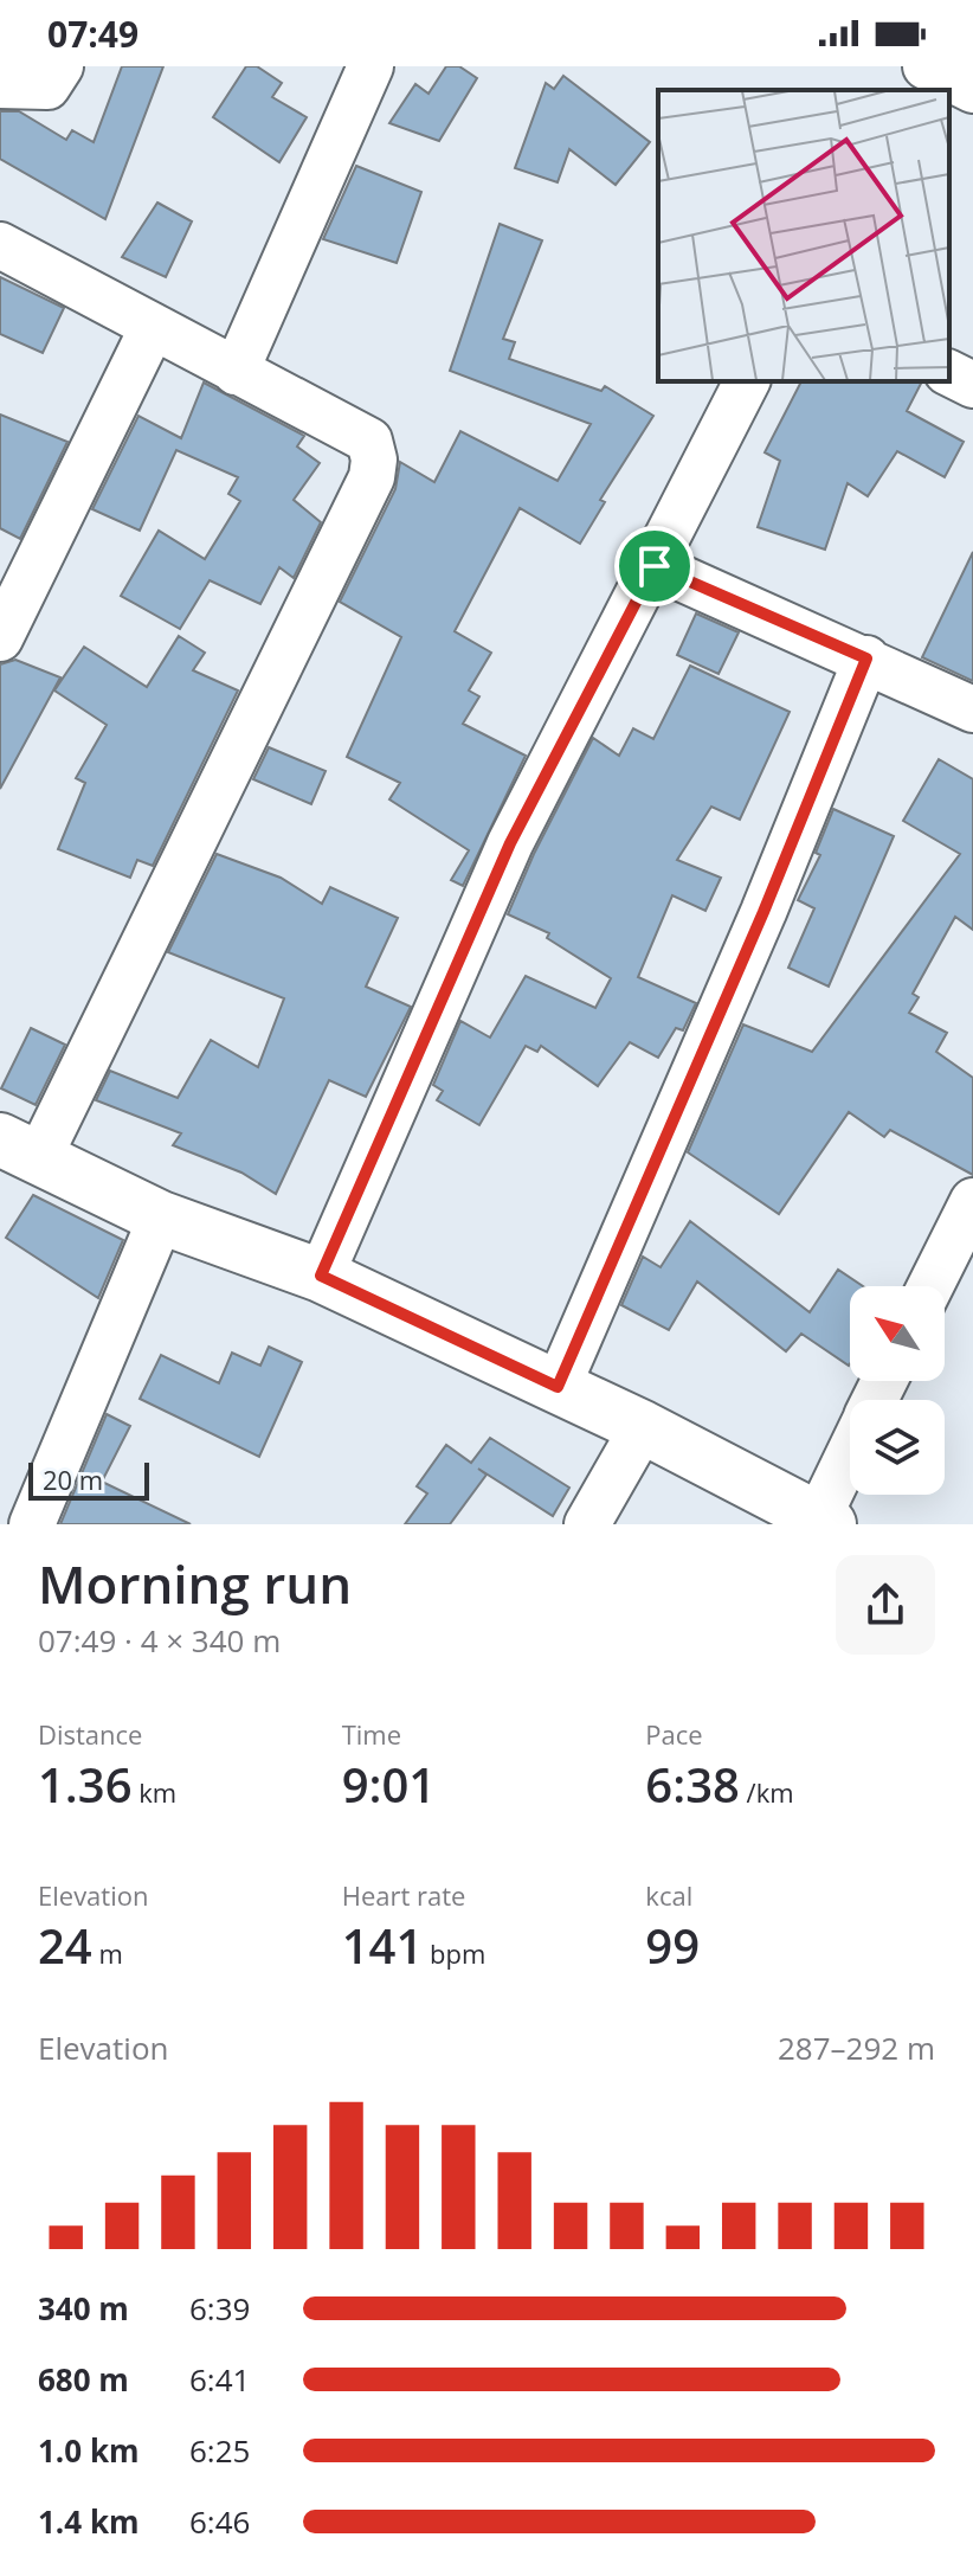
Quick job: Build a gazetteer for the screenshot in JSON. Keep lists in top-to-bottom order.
{
  "scale_bar": "20 m",
  "north": "top left",
  "page": {
    "status": "07:49",
    "scale": "20 m",
    "heading": ["Morning run", "07:49 · 4 × 340 m"],
    "stats": [
      ["Distance", "1.36 km"],
      ["Time", "9:01"],
      ["Pace", "6:38 /km"],
      ["Elevation", "24 m"],
      ["Heart rate", "141 bpm"],
      ["kcal", "99"]
    ],
    "chart": ["Elevation", "287–292 m"],
    "list": [
      {
        "name": "340 m",
        "note": "6:39"
      },
      {
        "name": "680 m",
        "note": "6:41"
      },
      {
        "name": "1.0 km",
        "note": "6:25"
      },
      {
        "name": "1.4 km",
        "note": "6:46"
      }
    ]
  }
}
